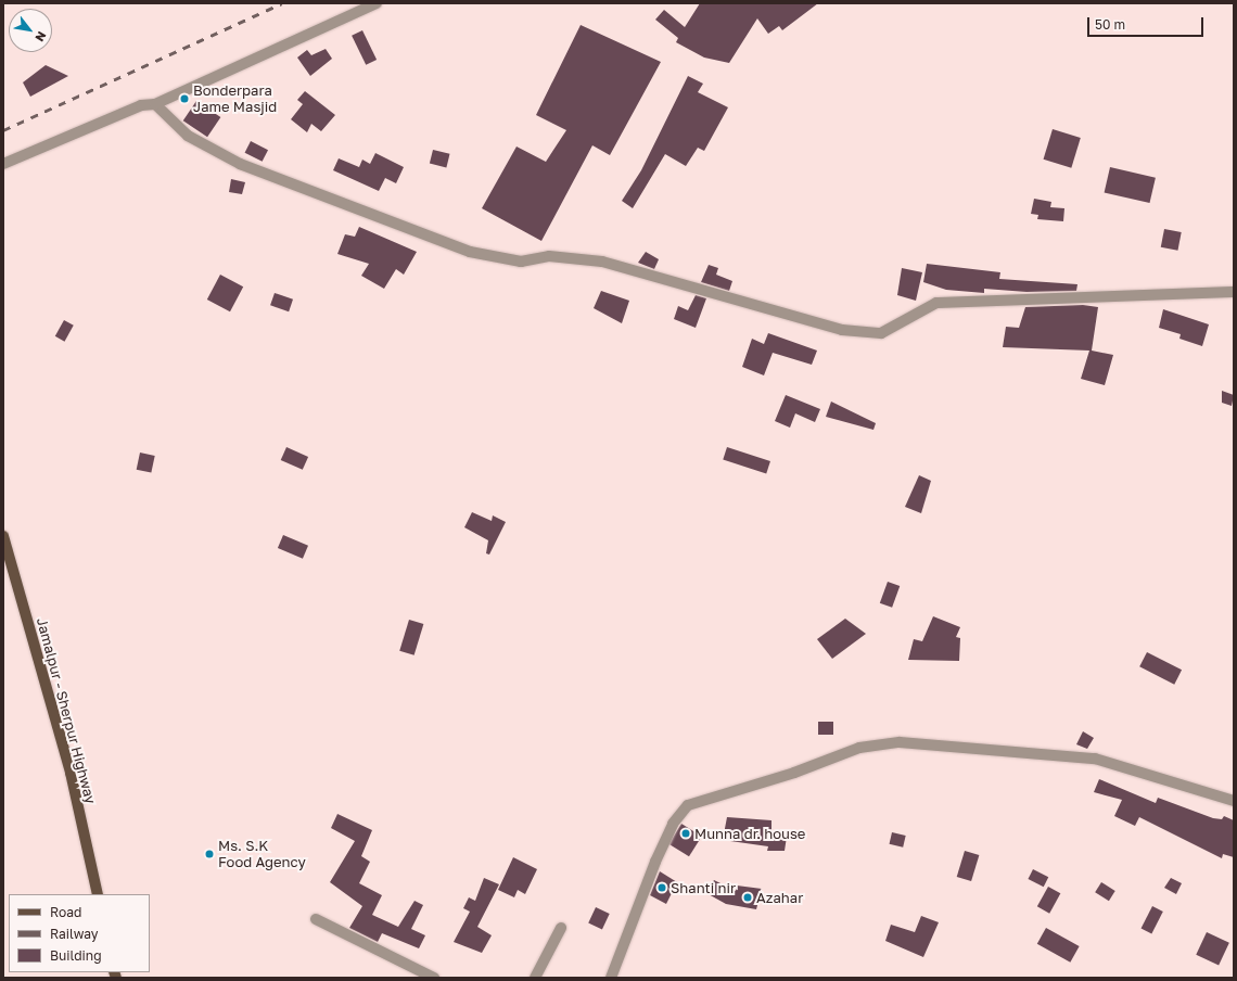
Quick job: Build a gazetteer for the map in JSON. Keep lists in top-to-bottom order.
{
  "streets": {
    "main road": ["Jamalpur - Sherpur Highway"]
  },
  "places": [
    "Bonderpara Jame Masjid",
    "Munna dr. house",
    "Ms. S.K Food Agency",
    "Shanti nir",
    "Azahar"
  ],
  "legend": ["Road", "Railway", "Building"],
  "scale_bar": "50 m",
  "north": "bottom right"
}
